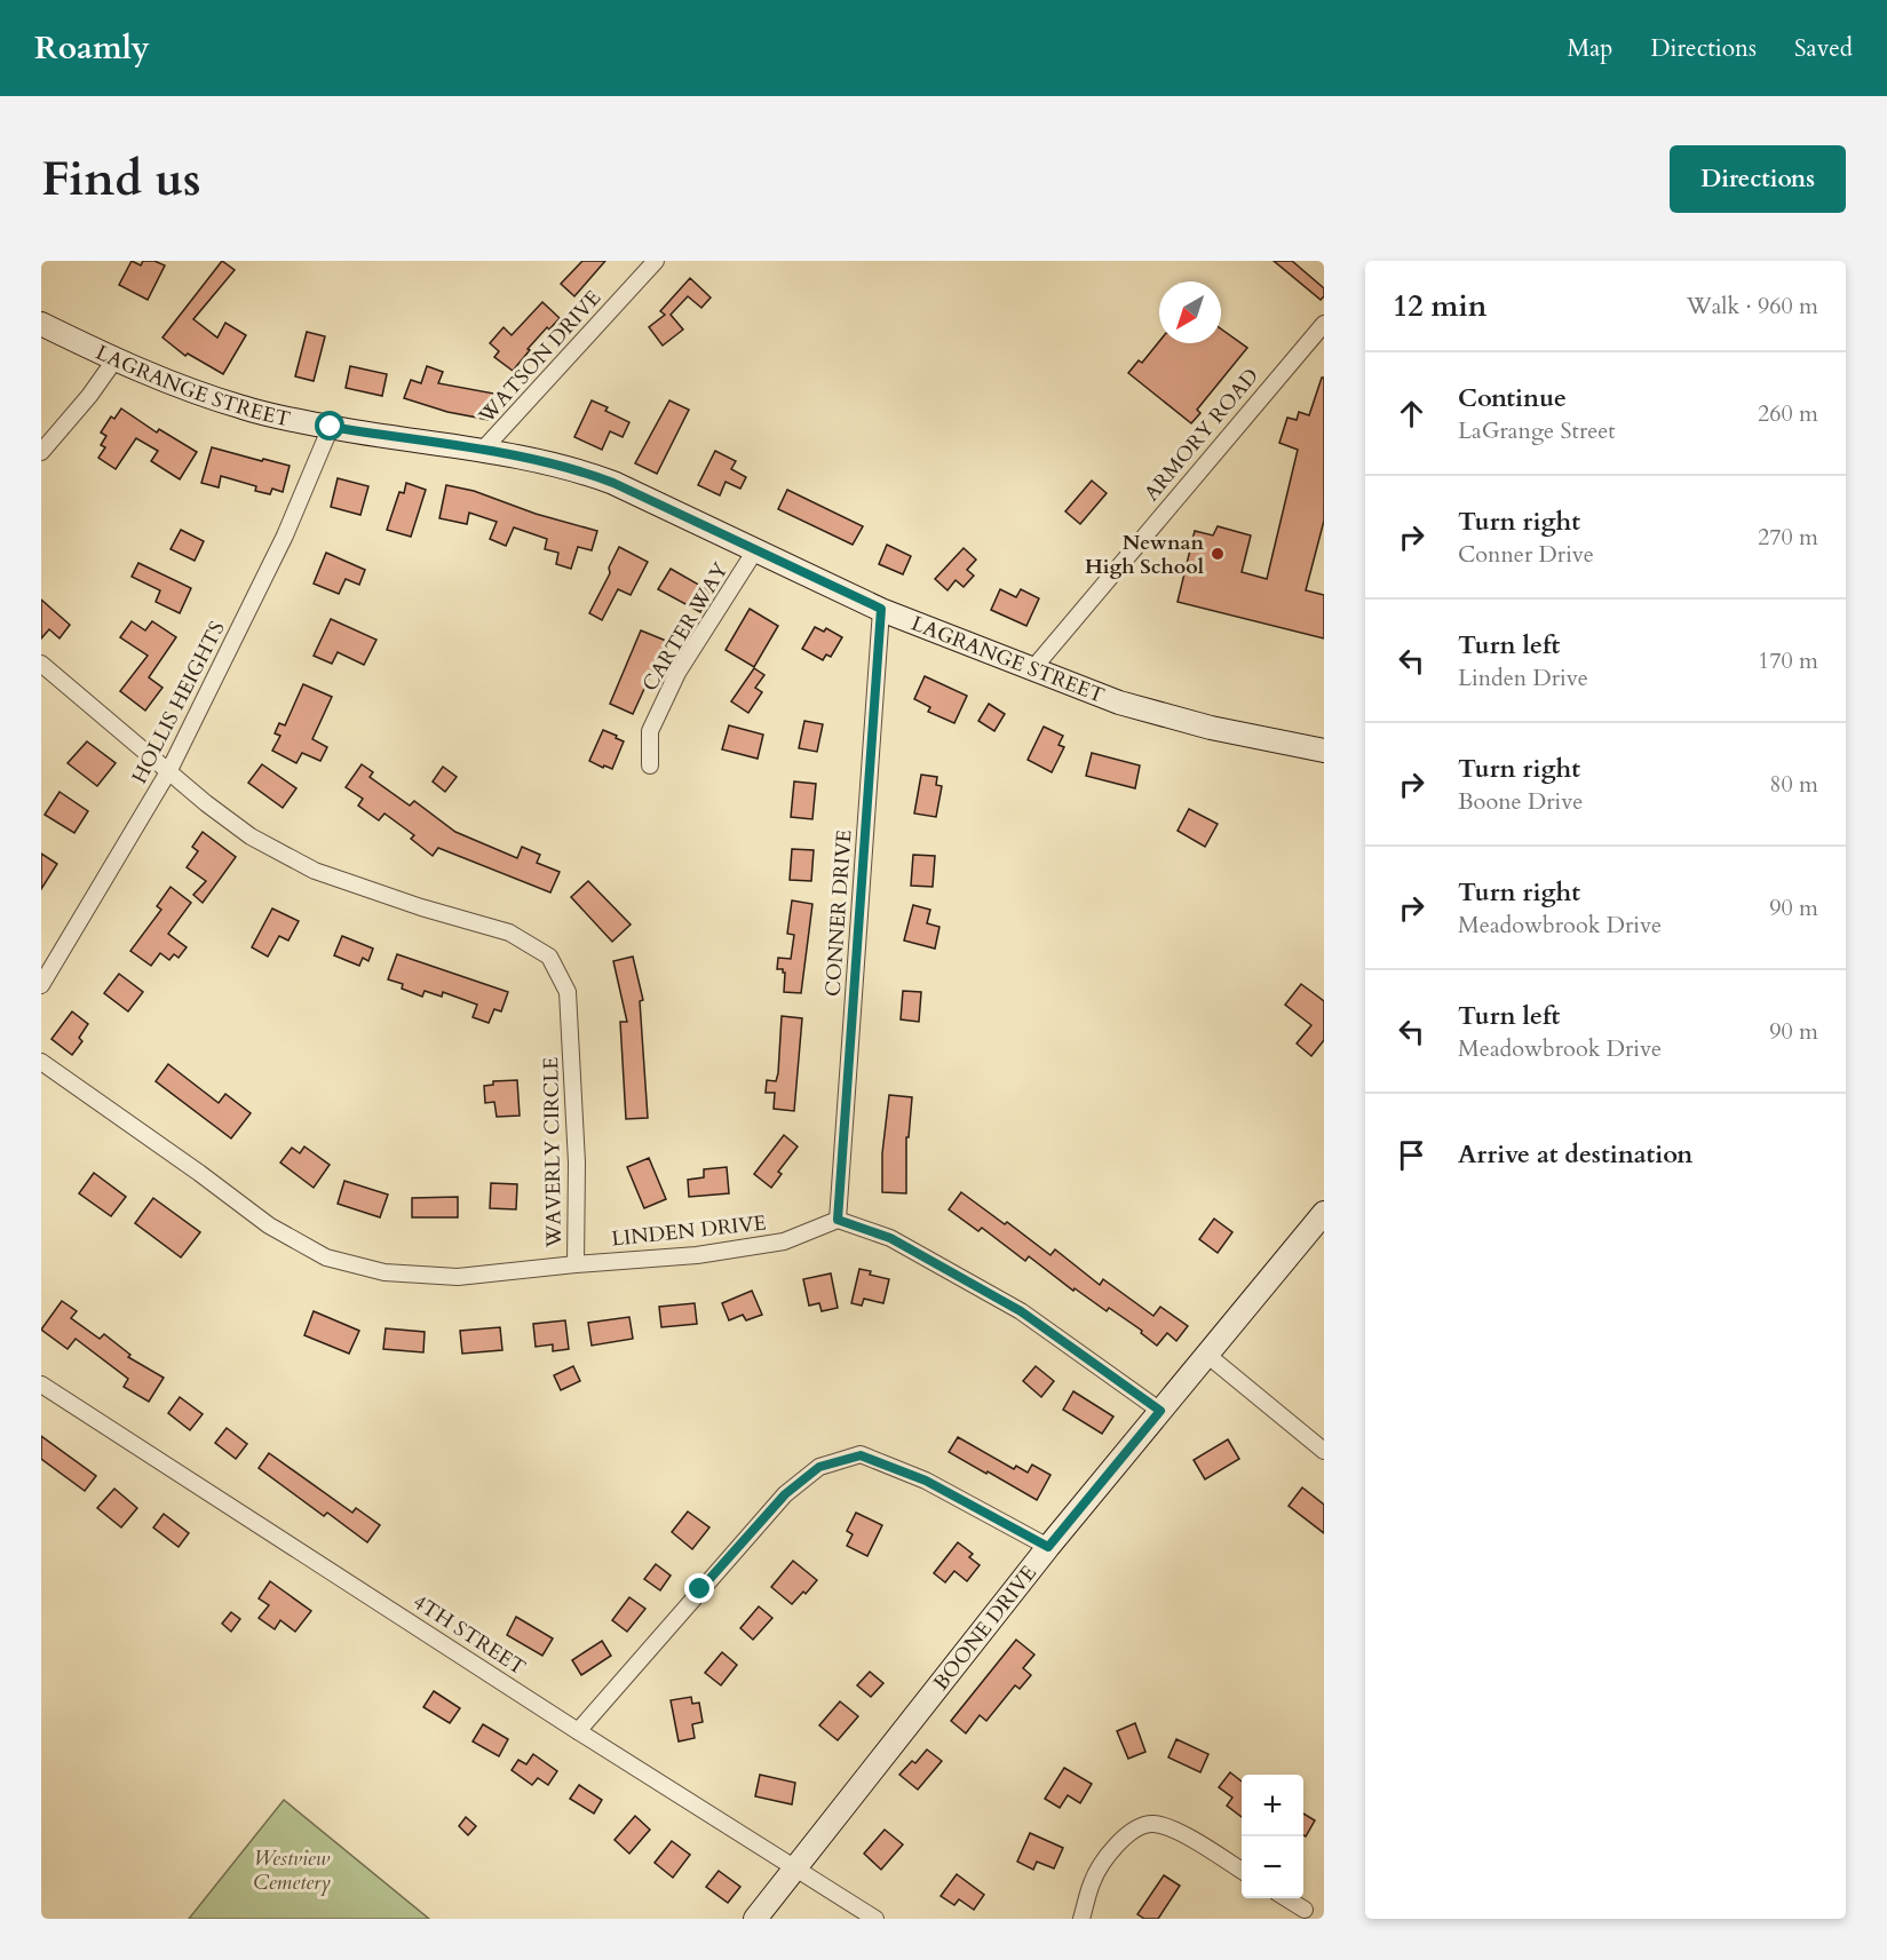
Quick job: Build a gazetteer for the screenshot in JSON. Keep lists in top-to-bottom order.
{
  "streets": {
    "street": [
      "WATSON DRIVE",
      "LAGRANGE STREET",
      "ARMORY ROAD",
      "CARTER WAY",
      "HOLLIS HEIGHTS",
      "CONNER DRIVE",
      "WAVERLY CIRCLE",
      "LINDEN DRIVE",
      "BOONE DRIVE",
      "4TH STREET"
    ]
  },
  "crossings": [
    ["WATSON DRIVE", "LAGRANGE STREET"],
    ["LAGRANGE STREET", "ARMORY ROAD"],
    ["LAGRANGE STREET", "CARTER WAY"],
    ["LAGRANGE STREET", "HOLLIS HEIGHTS"],
    ["LAGRANGE STREET", "CONNER DRIVE"],
    ["HOLLIS HEIGHTS", "WAVERLY CIRCLE"],
    ["CONNER DRIVE", "LINDEN DRIVE"],
    ["WAVERLY CIRCLE", "LINDEN DRIVE"],
    ["BOONE DRIVE", "4TH STREET"]
  ],
  "parks": ["Westview Cemetery"],
  "places": ["Newnan High School"],
  "north": "bottom left",
  "page": {
    "header": "Roamly",
    "nav": ["Map", "Directions", "Saved"],
    "buttons": "Directions",
    "title": "Find us",
    "heading": ["12 min", "Walk · 960 m"],
    "list": [
      ["Continue", "LaGrange Street", "260 m"],
      ["Turn right", "Conner Drive", "270 m"],
      ["Turn left", "Linden Drive", "170 m"],
      ["Turn right", "Boone Drive", "80 m"],
      ["Turn right", "Meadowbrook Drive", "90 m"],
      ["Turn left", "Meadowbrook Drive", "90 m"],
      "Arrive at destination"
    ],
    "map_buttons": ["+", "−"]
  }
}
